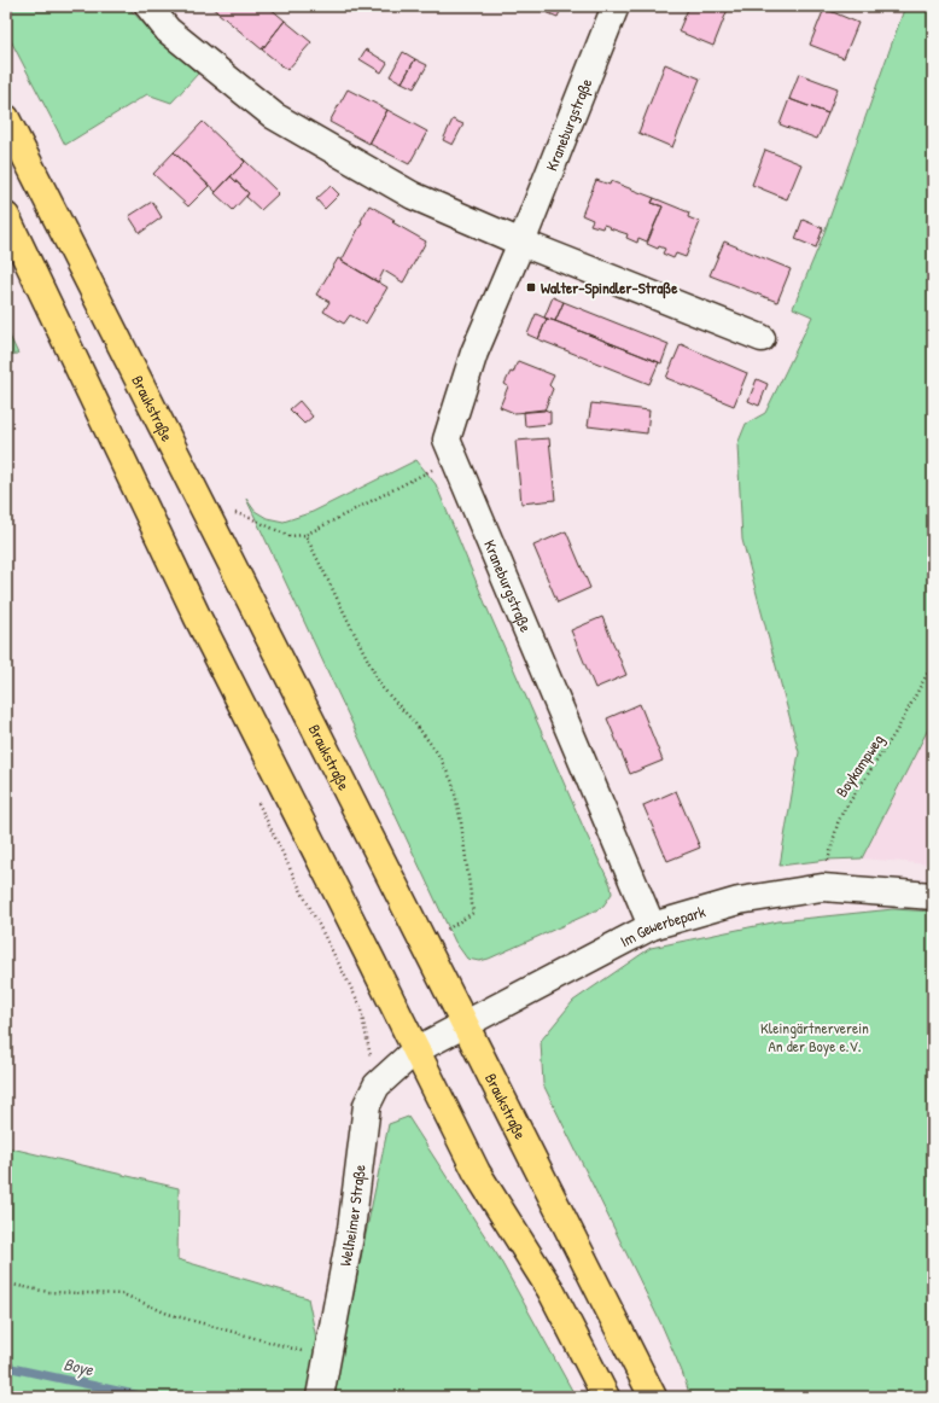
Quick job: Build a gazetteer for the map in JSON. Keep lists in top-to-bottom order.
{
  "streets": {
    "main road": ["Braukstraße"],
    "street": ["Kraneburgstraße", "Im Gewerbepark", "Welheimer Straße"],
    "path": ["Boykampweg"]
  },
  "crossings": [
    ["Kraneburgstraße", "Im Gewerbepark"],
    ["Braukstraße", "Im Gewerbepark"],
    ["Boykampweg", "Im Gewerbepark"],
    ["Im Gewerbepark", "Welheimer Straße"]
  ],
  "water": ["Boye"],
  "parks": ["Kleingärtnerverein An der Boye e.V."],
  "places": {
    "transit": ["Walter-Spindler-Straße"]
  }
}
